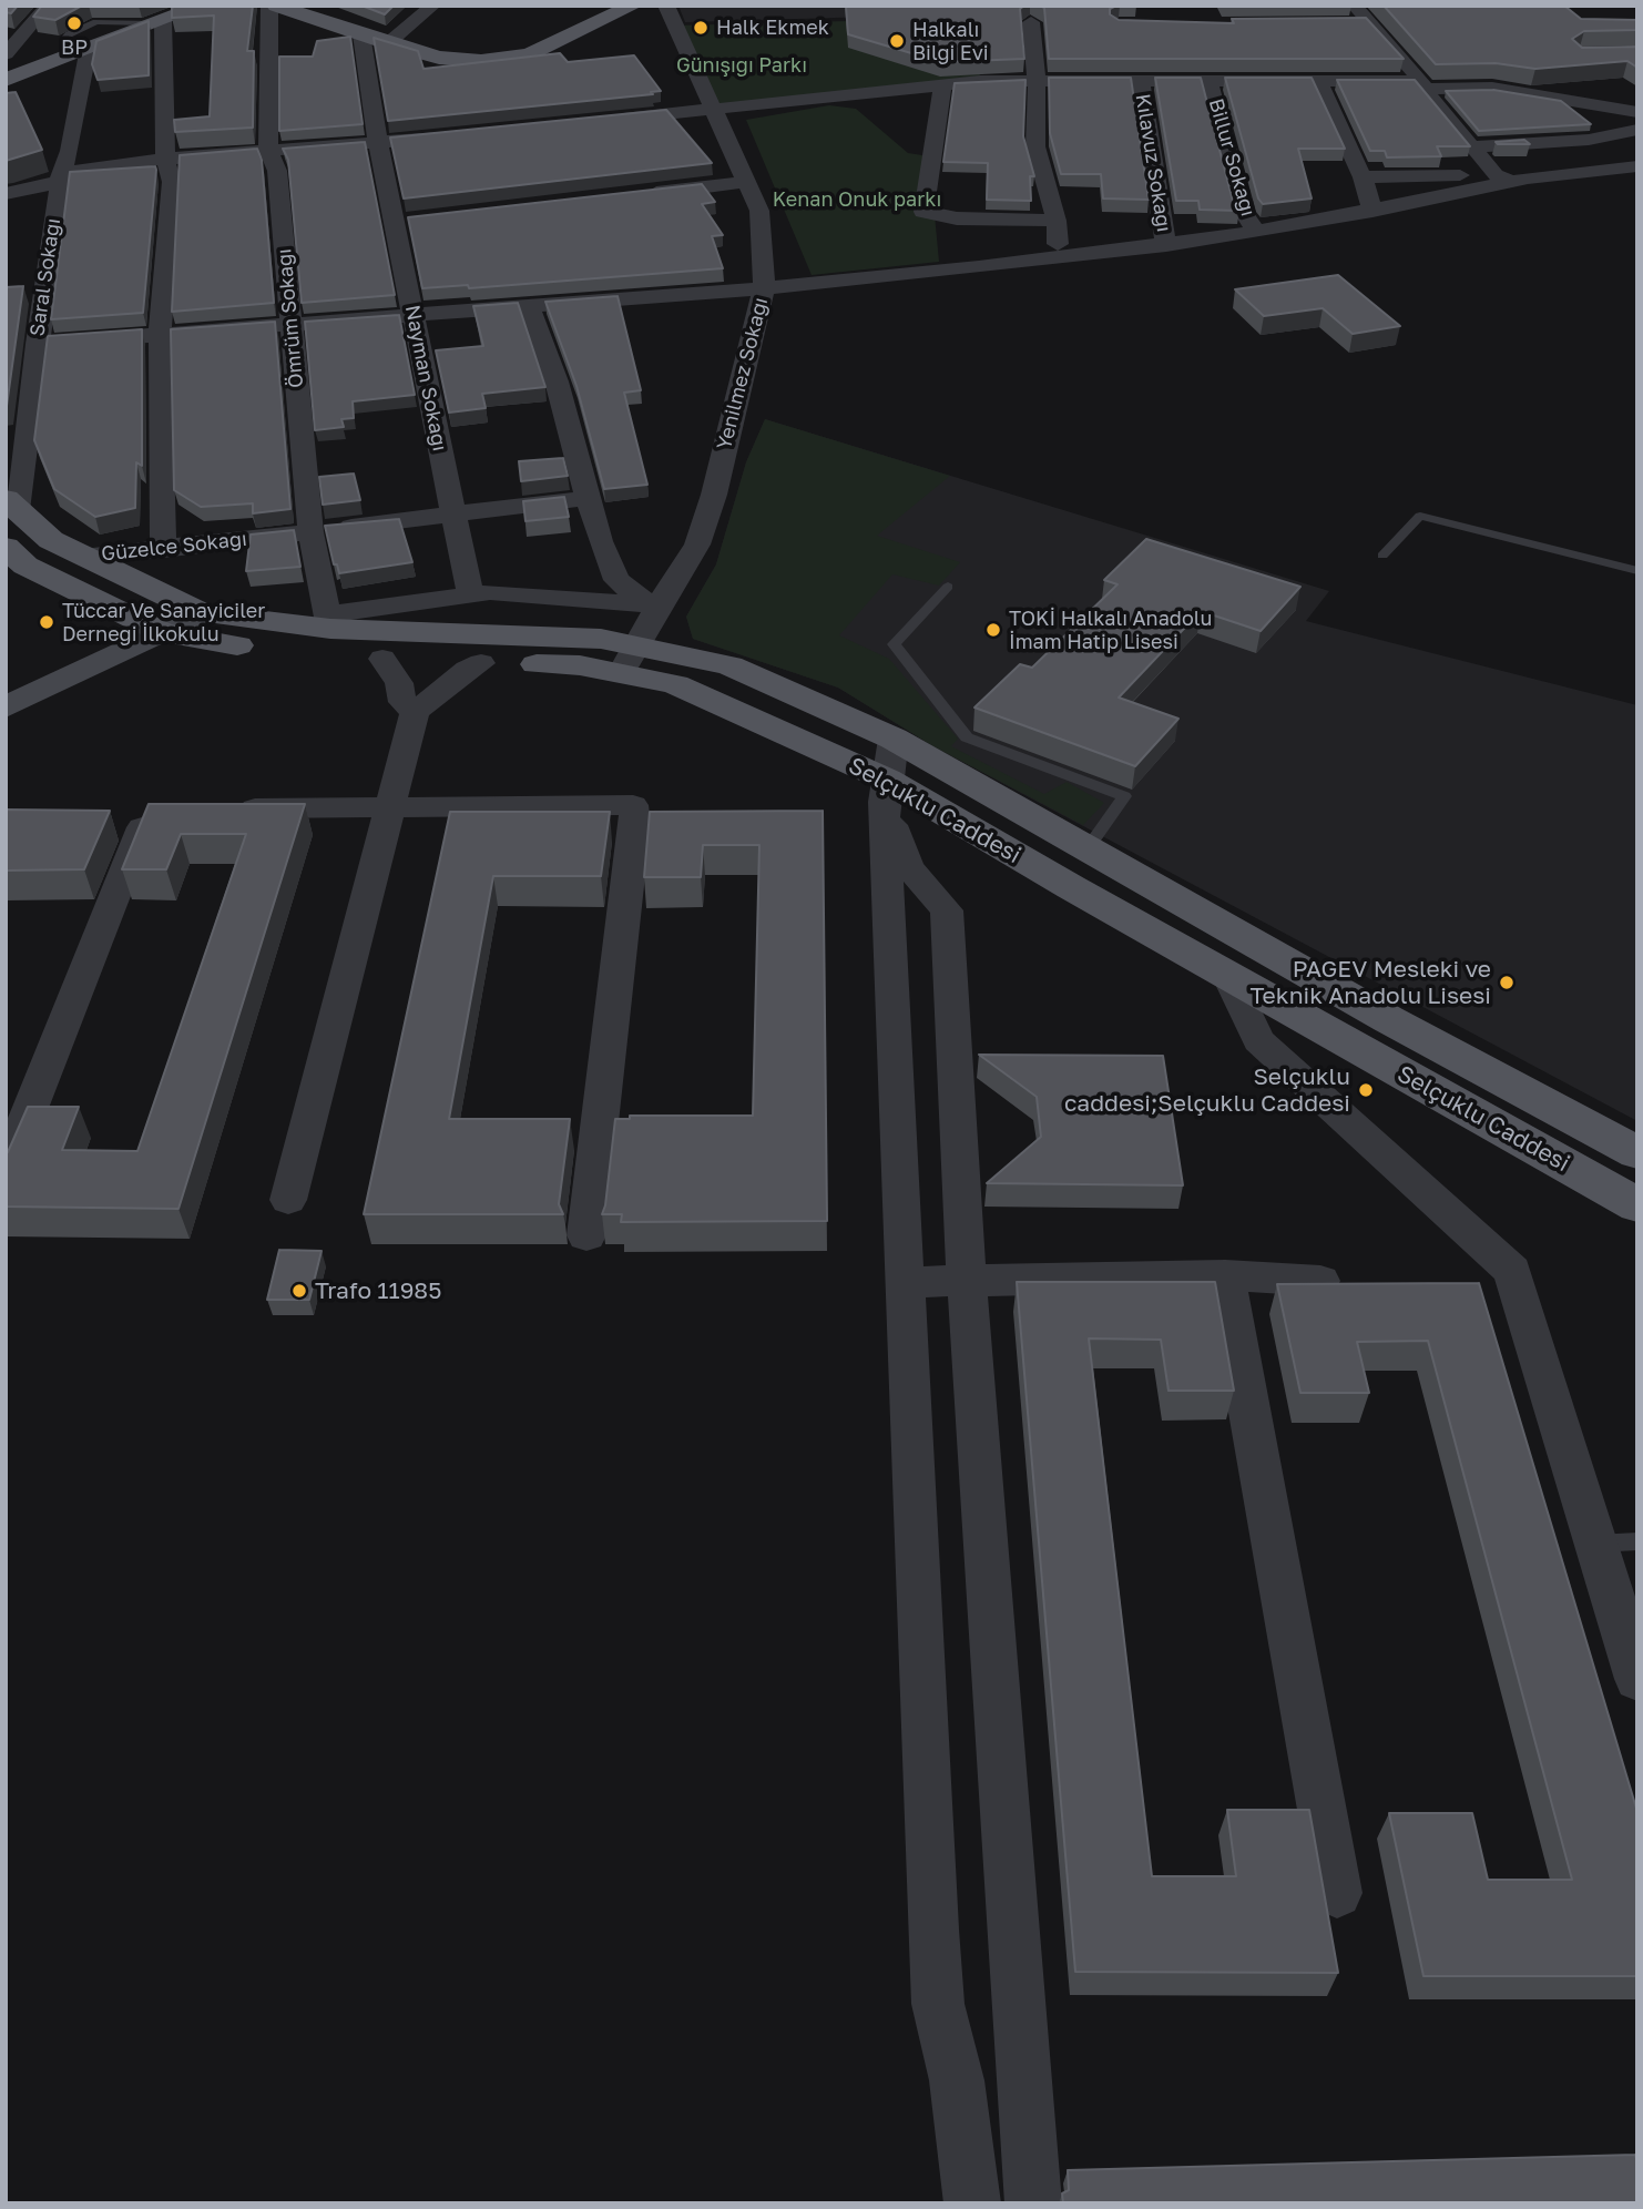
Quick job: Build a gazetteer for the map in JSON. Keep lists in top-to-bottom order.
{
  "streets": {
    "main road": ["Selçuklu Caddesi"],
    "street": [
      "Billur Sokağı",
      "Kılavuz Sokağı",
      "Saral Sokağı",
      "Ömrüm Sokağı",
      "Yenilmez Sokağı",
      "Nayman Sokağı",
      "Güzelce Sokağı"
    ]
  },
  "crossings": [
    ["Saral Sokağı", "Selçuklu Caddesi"],
    ["Ömrüm Sokağı", "Güzelce Sokağı"],
    ["Ömrüm Sokağı", "Selçuklu Caddesi"],
    ["Yenilmez Sokağı", "Selçuklu Caddesi"],
    ["Nayman Sokağı", "Güzelce Sokağı"],
    ["Güzelce Sokağı", "Selçuklu Caddesi"]
  ],
  "parks": ["Günışığı Parkı", "Kenan Onuk parkı"],
  "places": [
    "BP",
    "Halk Ekmek",
    "Halkalı Bilgi Evi",
    "Tüccar Ve Sanayiciler Derneği İlkokulu",
    "TOKİ Halkalı Anadolu İmam Hatip Lisesi",
    "PAGEV Mesleki ve Teknik Anadolu Lisesi",
    "Selçuklu caddesi;Selçuklu Caddesi",
    "Trafo 11985"
  ]
}
